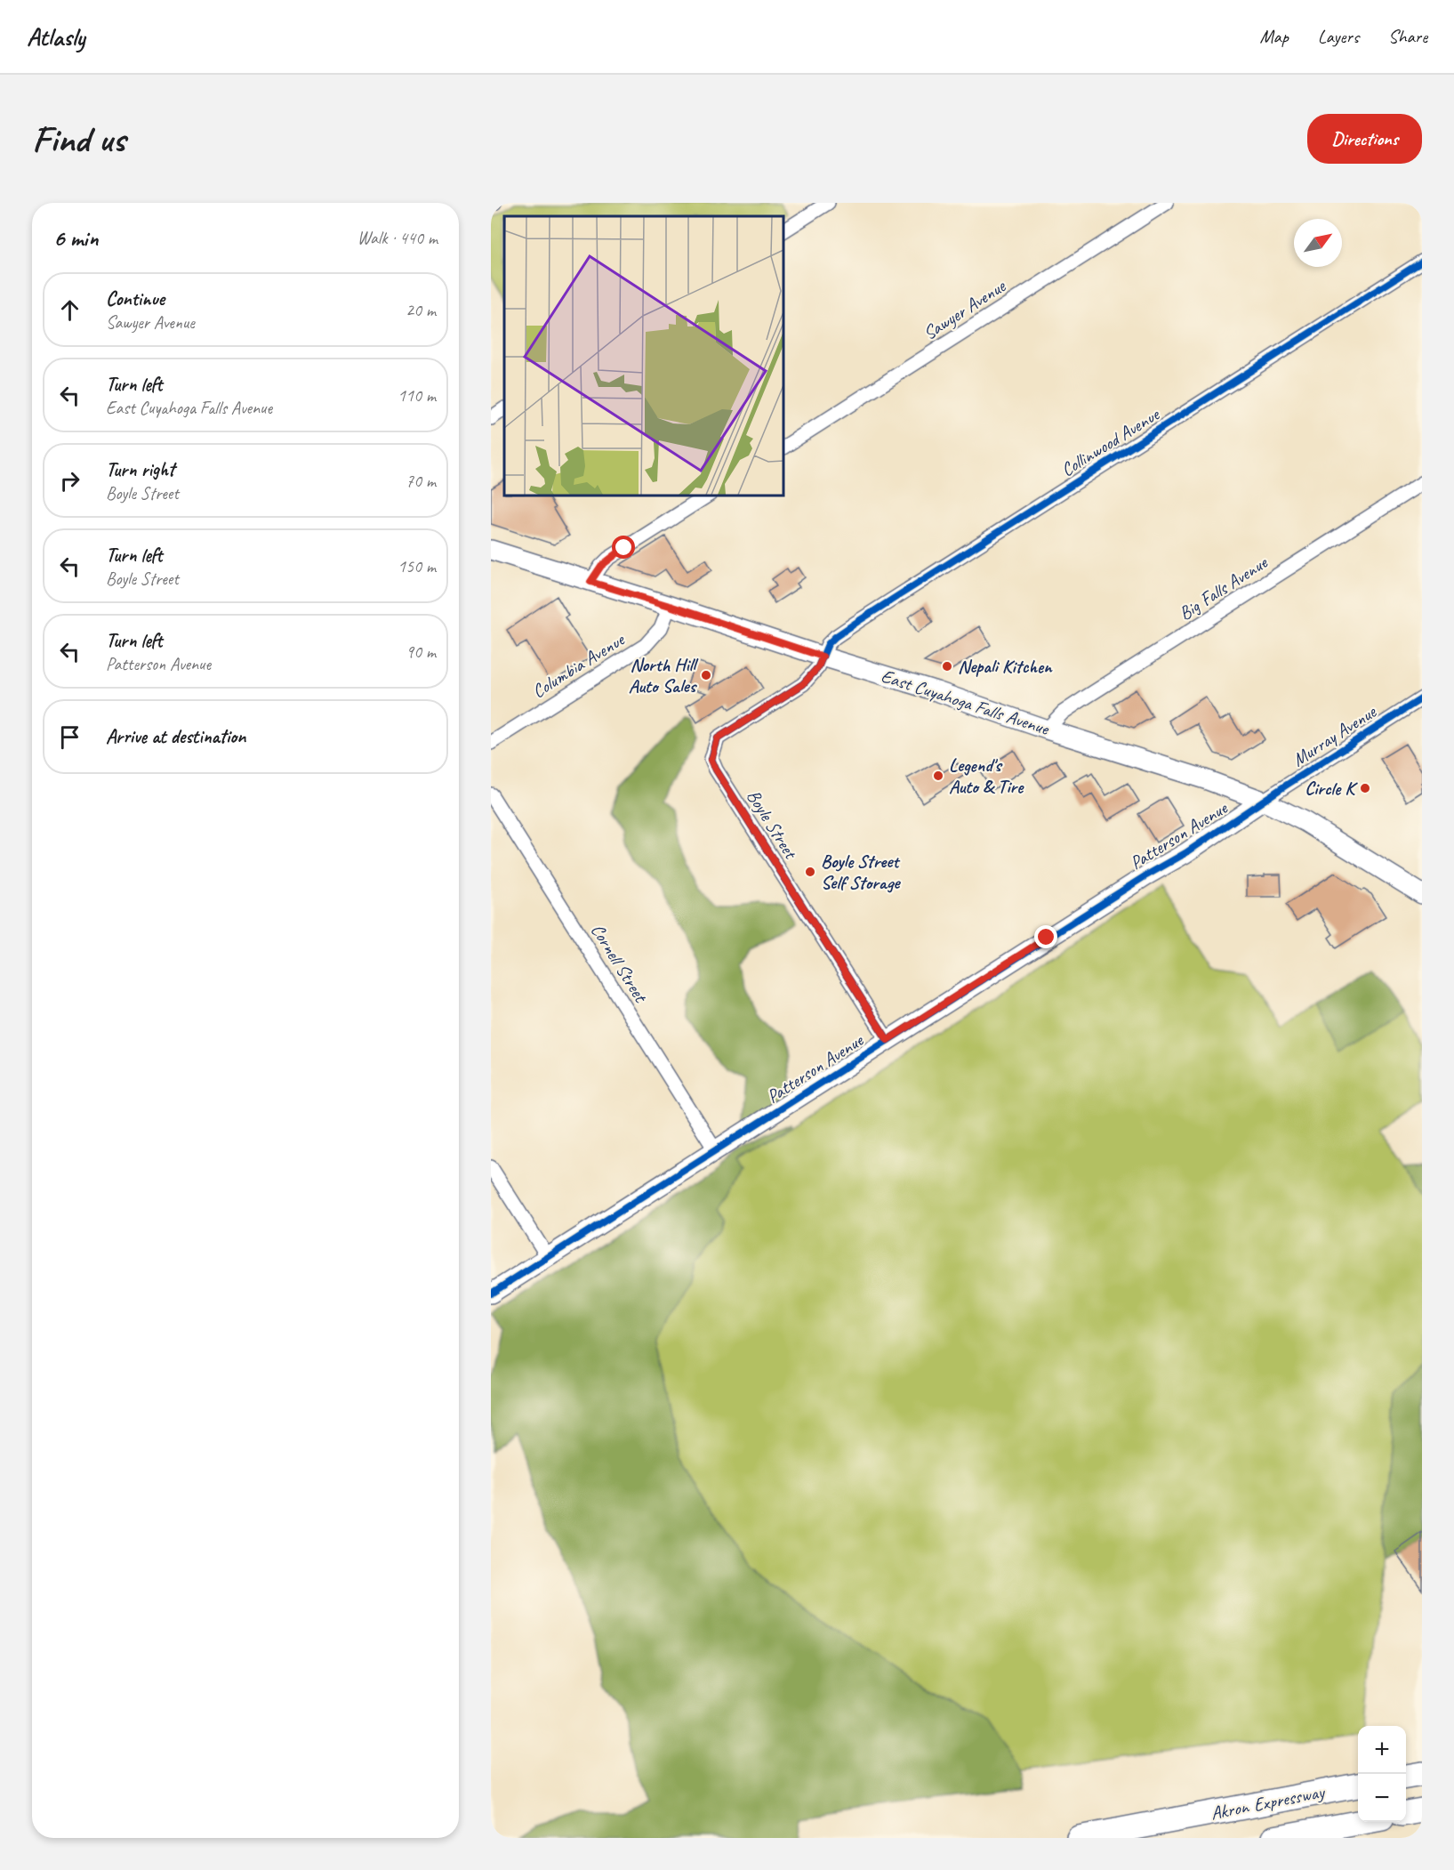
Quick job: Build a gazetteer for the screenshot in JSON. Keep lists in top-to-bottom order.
{
  "streets": {
    "highway": ["Akron Expressway"],
    "street": [
      "Sawyer Avenue",
      "Collinwood Avenue",
      "Big Falls Avenue",
      "Columbia Avenue",
      "East Cuyahoga Falls Avenue",
      "Murray Avenue",
      "Boyle Street",
      "Patterson Avenue",
      "Cornell Street"
    ]
  },
  "crossings": [
    ["Collinwood Avenue", "East Cuyahoga Falls Avenue"],
    ["Collinwood Avenue", "Boyle Street"],
    ["Big Falls Avenue", "East Cuyahoga Falls Avenue"],
    ["Columbia Avenue", "East Cuyahoga Falls Avenue"],
    ["East Cuyahoga Falls Avenue", "Murray Avenue"],
    ["East Cuyahoga Falls Avenue", "Boyle Street"],
    ["East Cuyahoga Falls Avenue", "Patterson Avenue"],
    ["Murray Avenue", "Patterson Avenue"],
    ["Boyle Street", "Patterson Avenue"],
    ["Patterson Avenue", "Cornell Street"]
  ],
  "places": [
    "Nepali Kitchen",
    "North Hill Auto Sales",
    "Legend's Auto & Tire",
    "Circle K",
    "Boyle Street Self Storage"
  ],
  "north": "top right",
  "page": {
    "header": "Atlasly",
    "nav": ["Map", "Layers", "Share"],
    "buttons": "Directions",
    "title": "Find us",
    "heading": ["6 min", "Walk · 440 m"],
    "list": [
      ["Continue", "Sawyer Avenue", "20 m"],
      ["Turn left", "East Cuyahoga Falls Avenue", "110 m"],
      ["Turn right", "Boyle Street", "70 m"],
      ["Turn left", "Boyle Street", "150 m"],
      ["Turn left", "Patterson Avenue", "90 m"],
      "Arrive at destination"
    ],
    "map_buttons": ["+", "−"]
  }
}
